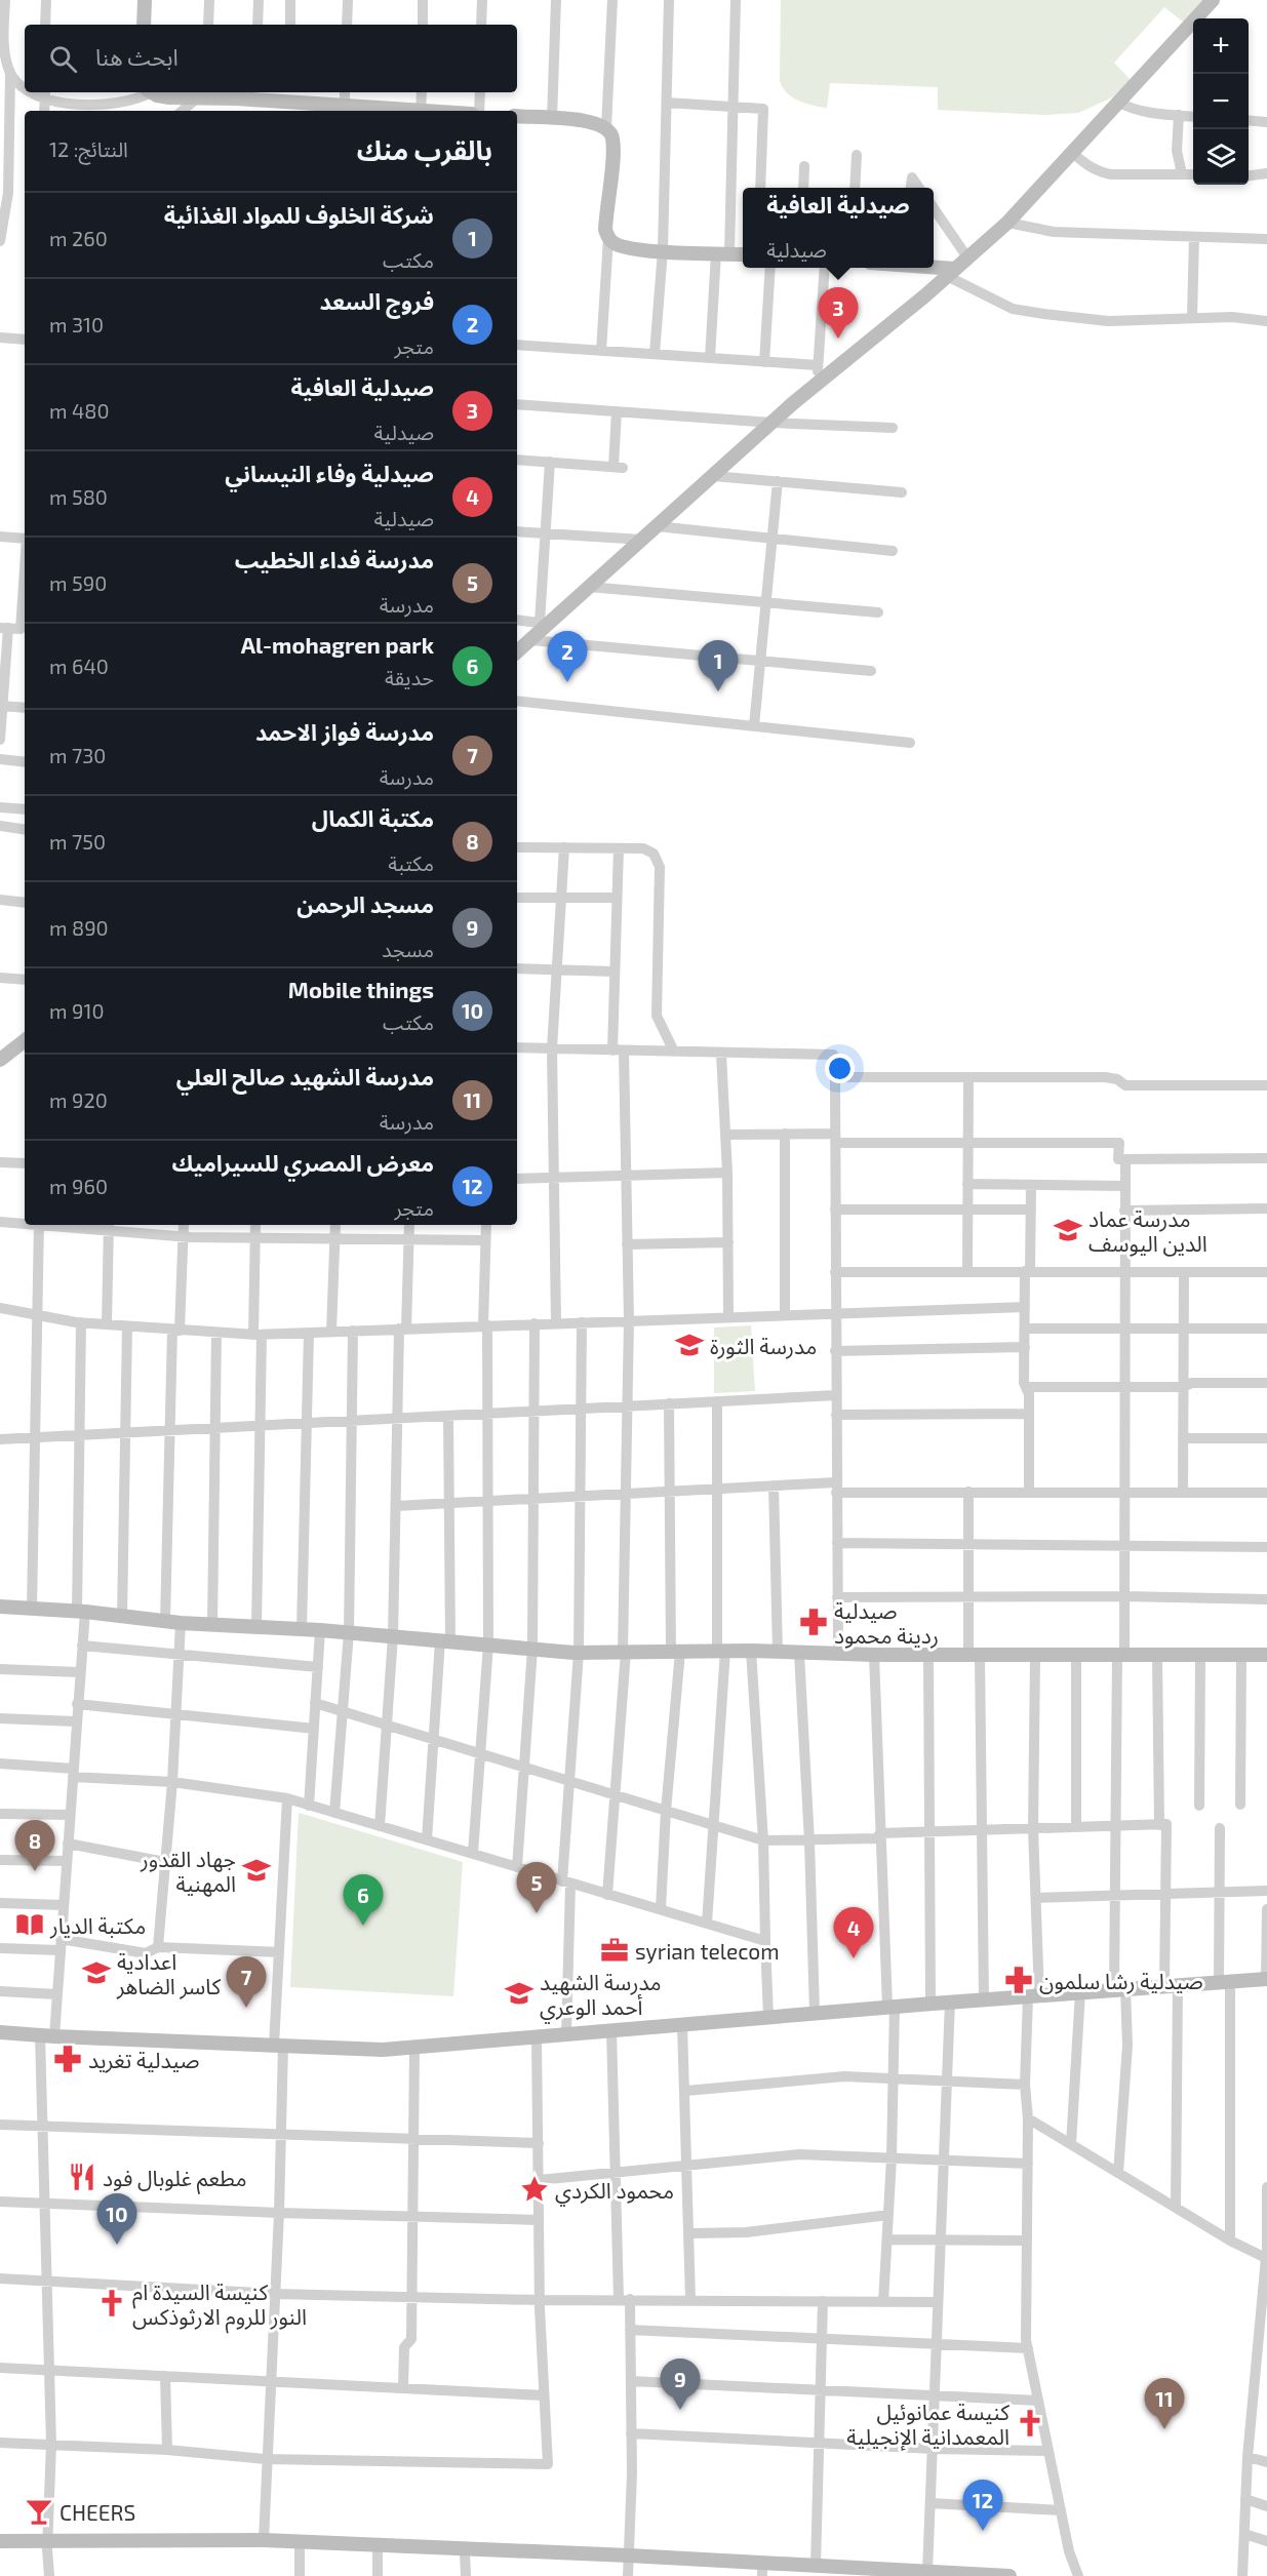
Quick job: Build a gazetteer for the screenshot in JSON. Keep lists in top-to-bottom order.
{
  "places": {
    "school or university": [
      "مدرسة عماد الدين اليوسف",
      "مدرسة الثورة",
      "جهاد القدور المهنية",
      "اعدادية كاسر الضاهر",
      "مدرسة الشهيد أحمد الوعري"
    ],
    "pharmacy": ["صيدلية ردينة محمود", "صيدلية رشا سلمون", "صيدلية تغريد"],
    "library": ["مكتبة الديار"],
    "office": ["syrian telecom"],
    "restaurant": ["مطعم غلوبال فود"],
    "place": ["محمود الكردي"],
    "church": ["كنيسة السيدة ام النور للروم الارثوذكس", "كنيسة عمانوئيل المعمدانية الإنجيلية"],
    "bar": ["CHEERS"]
  },
  "page": {
    "map_buttons": ["+", "−"],
    "search": "ابحث هنا",
    "heading": ["بالقرب منك", "النتائج: 12"],
    "popup": ["صيدلية العافية", "صيدلية"],
    "list": [
      {
        "mark": "1",
        "name": "شركة الخلوف للمواد الغذائية",
        "note": "مكتب",
        "value": "260 m"
      },
      {
        "mark": "2",
        "name": "فروج السعد",
        "note": "متجر",
        "value": "310 m"
      },
      {
        "mark": "3",
        "name": "صيدلية العافية",
        "note": "صيدلية",
        "value": "480 m"
      },
      {
        "mark": "4",
        "name": "صيدلية وفاء النيساني",
        "note": "صيدلية",
        "value": "580 m"
      },
      {
        "mark": "5",
        "name": "مدرسة فداء الخطيب",
        "note": "مدرسة",
        "value": "590 m"
      },
      {
        "mark": "6",
        "name": "Al-mohagren park",
        "note": "حديقة",
        "value": "640 m"
      },
      {
        "mark": "7",
        "name": "مدرسة فواز الاحمد",
        "note": "مدرسة",
        "value": "730 m"
      },
      {
        "mark": "8",
        "name": "مكتبة الكمال",
        "note": "مكتبة",
        "value": "750 m"
      },
      {
        "mark": "9",
        "name": "مسجد الرحمن",
        "note": "مسجد",
        "value": "890 m"
      },
      {
        "mark": "10",
        "name": "Mobile things",
        "note": "مكتب",
        "value": "910 m"
      },
      {
        "mark": "11",
        "name": "مدرسة الشهيد صالح العلي",
        "note": "مدرسة",
        "value": "920 m"
      },
      {
        "mark": "12",
        "name": "معرض المصري للسيراميك",
        "note": "متجر",
        "value": "960 m"
      }
    ],
    "pins": [
      "3",
      "2",
      "1",
      "8",
      "5",
      "6",
      "4",
      "7",
      "10",
      "9",
      "11",
      "12"
    ]
  }
}
